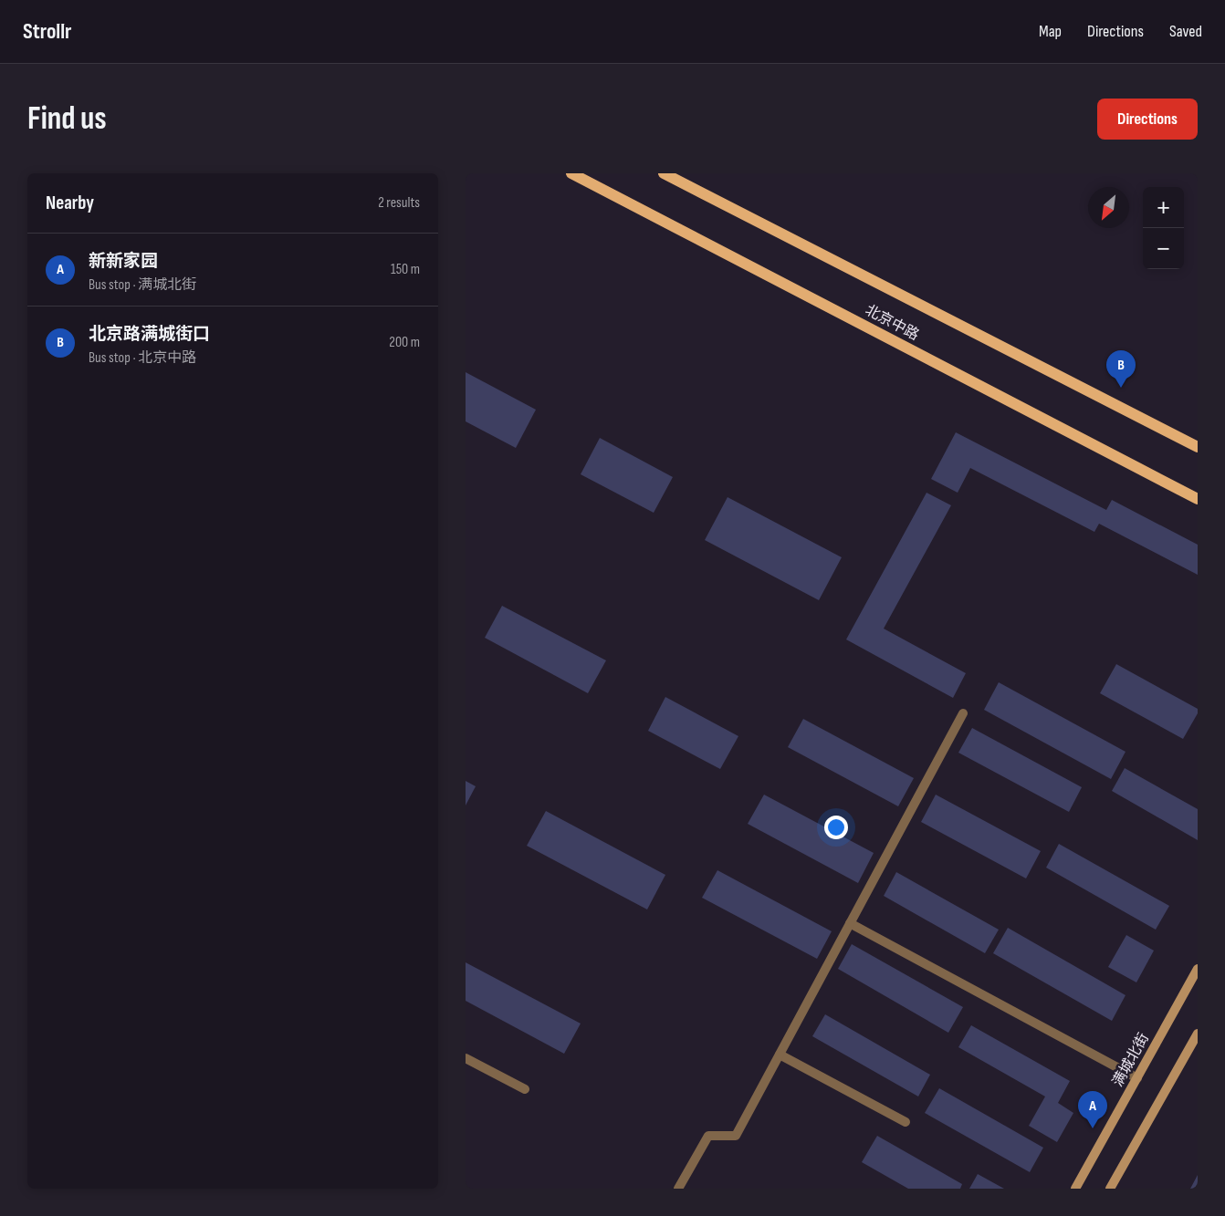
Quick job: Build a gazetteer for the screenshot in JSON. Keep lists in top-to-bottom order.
{
  "streets": {
    "main road": ["北京中路", "满城北街"]
  },
  "north": "bottom left",
  "page": {
    "header": "Strollr",
    "nav": ["Map", "Directions", "Saved"],
    "buttons": "Directions",
    "title": "Find us",
    "heading": ["Nearby", "2 results"],
    "map_buttons": ["+", "−"],
    "list": [
      {
        "mark": "A",
        "name": "新新家园",
        "note": "Bus stop · 满城北街",
        "value": "150 m"
      },
      {
        "mark": "B",
        "name": "北京路满城街口",
        "note": "Bus stop · 北京中路",
        "value": "200 m"
      }
    ],
    "pins": ["B", "A"]
  }
}
